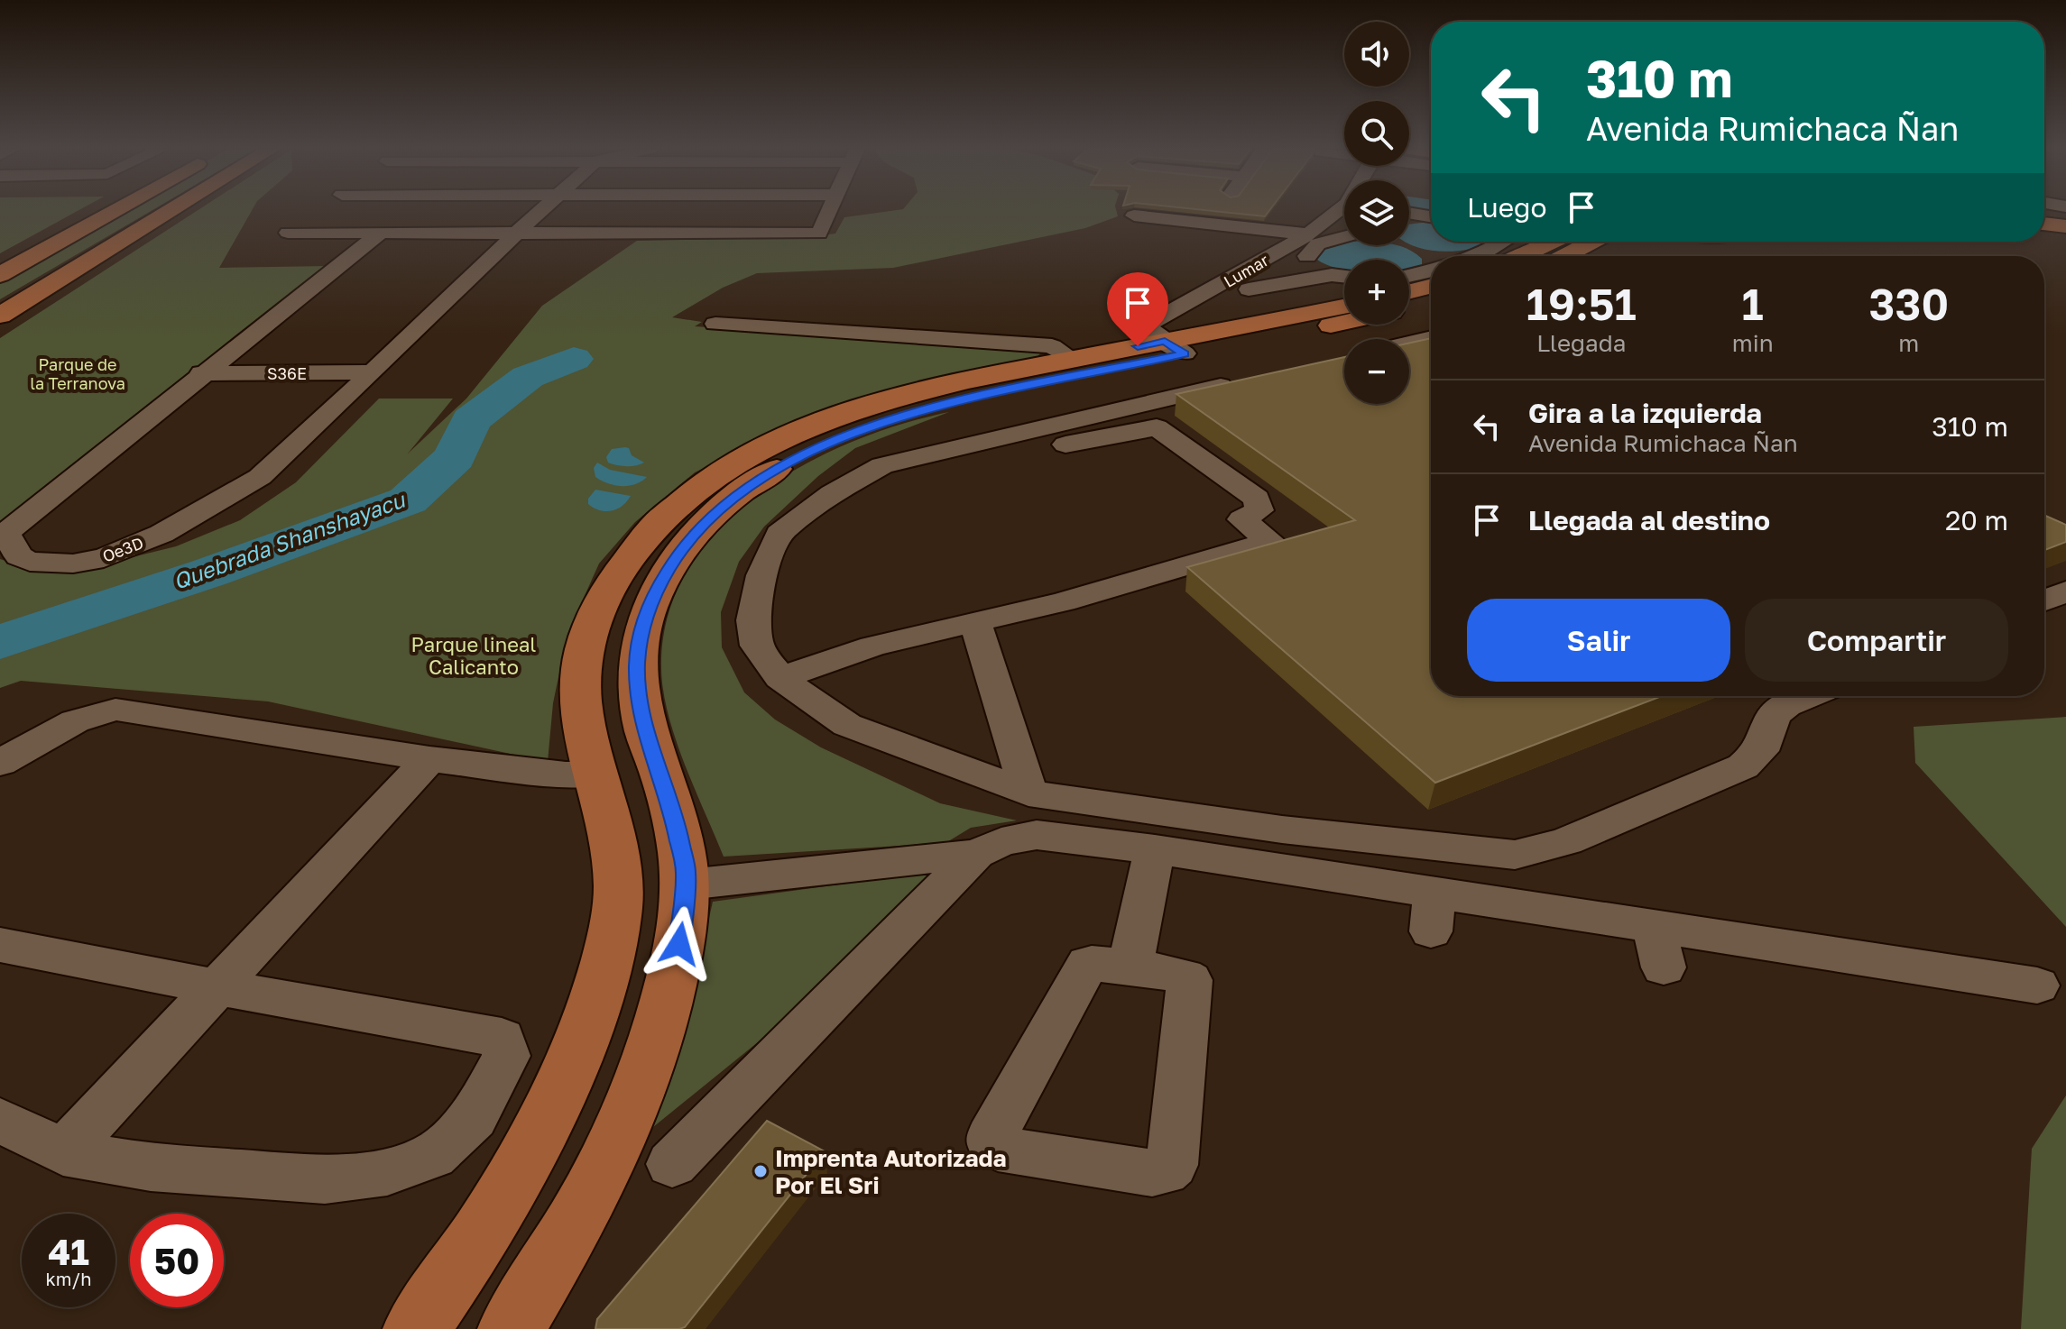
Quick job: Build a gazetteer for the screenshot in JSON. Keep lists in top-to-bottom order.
{
  "streets": {
    "street": ["Lumar", "S36E", "Oe3D"]
  },
  "crossings": [
    ["S36E", "Oe3D"]
  ],
  "water": ["Quebrada Shanshayacu"],
  "parks": ["Parque de la Terranova", "Parque lineal Calicanto"],
  "places": ["Imprenta Autorizada Por El Sri"],
  "page": {
    "map_buttons": ["+", "−"],
    "turn": ["310 m", "Avenida Rumichaca Ñan"],
    "then": "Luego",
    "eta": [
      "19:51",
      "Llegada",
      "1",
      "min",
      "330",
      "m"
    ],
    "list": [
      {
        "name": "Gira a la izquierda",
        "note": "Avenida Rumichaca Ñan",
        "value": "310 m"
      },
      {
        "name": "Llegada al destino",
        "value": "20 m"
      }
    ],
    "buttons": ["Salir", "Compartir"],
    "speed": "41 km/h",
    "limit": "50"
  }
}
